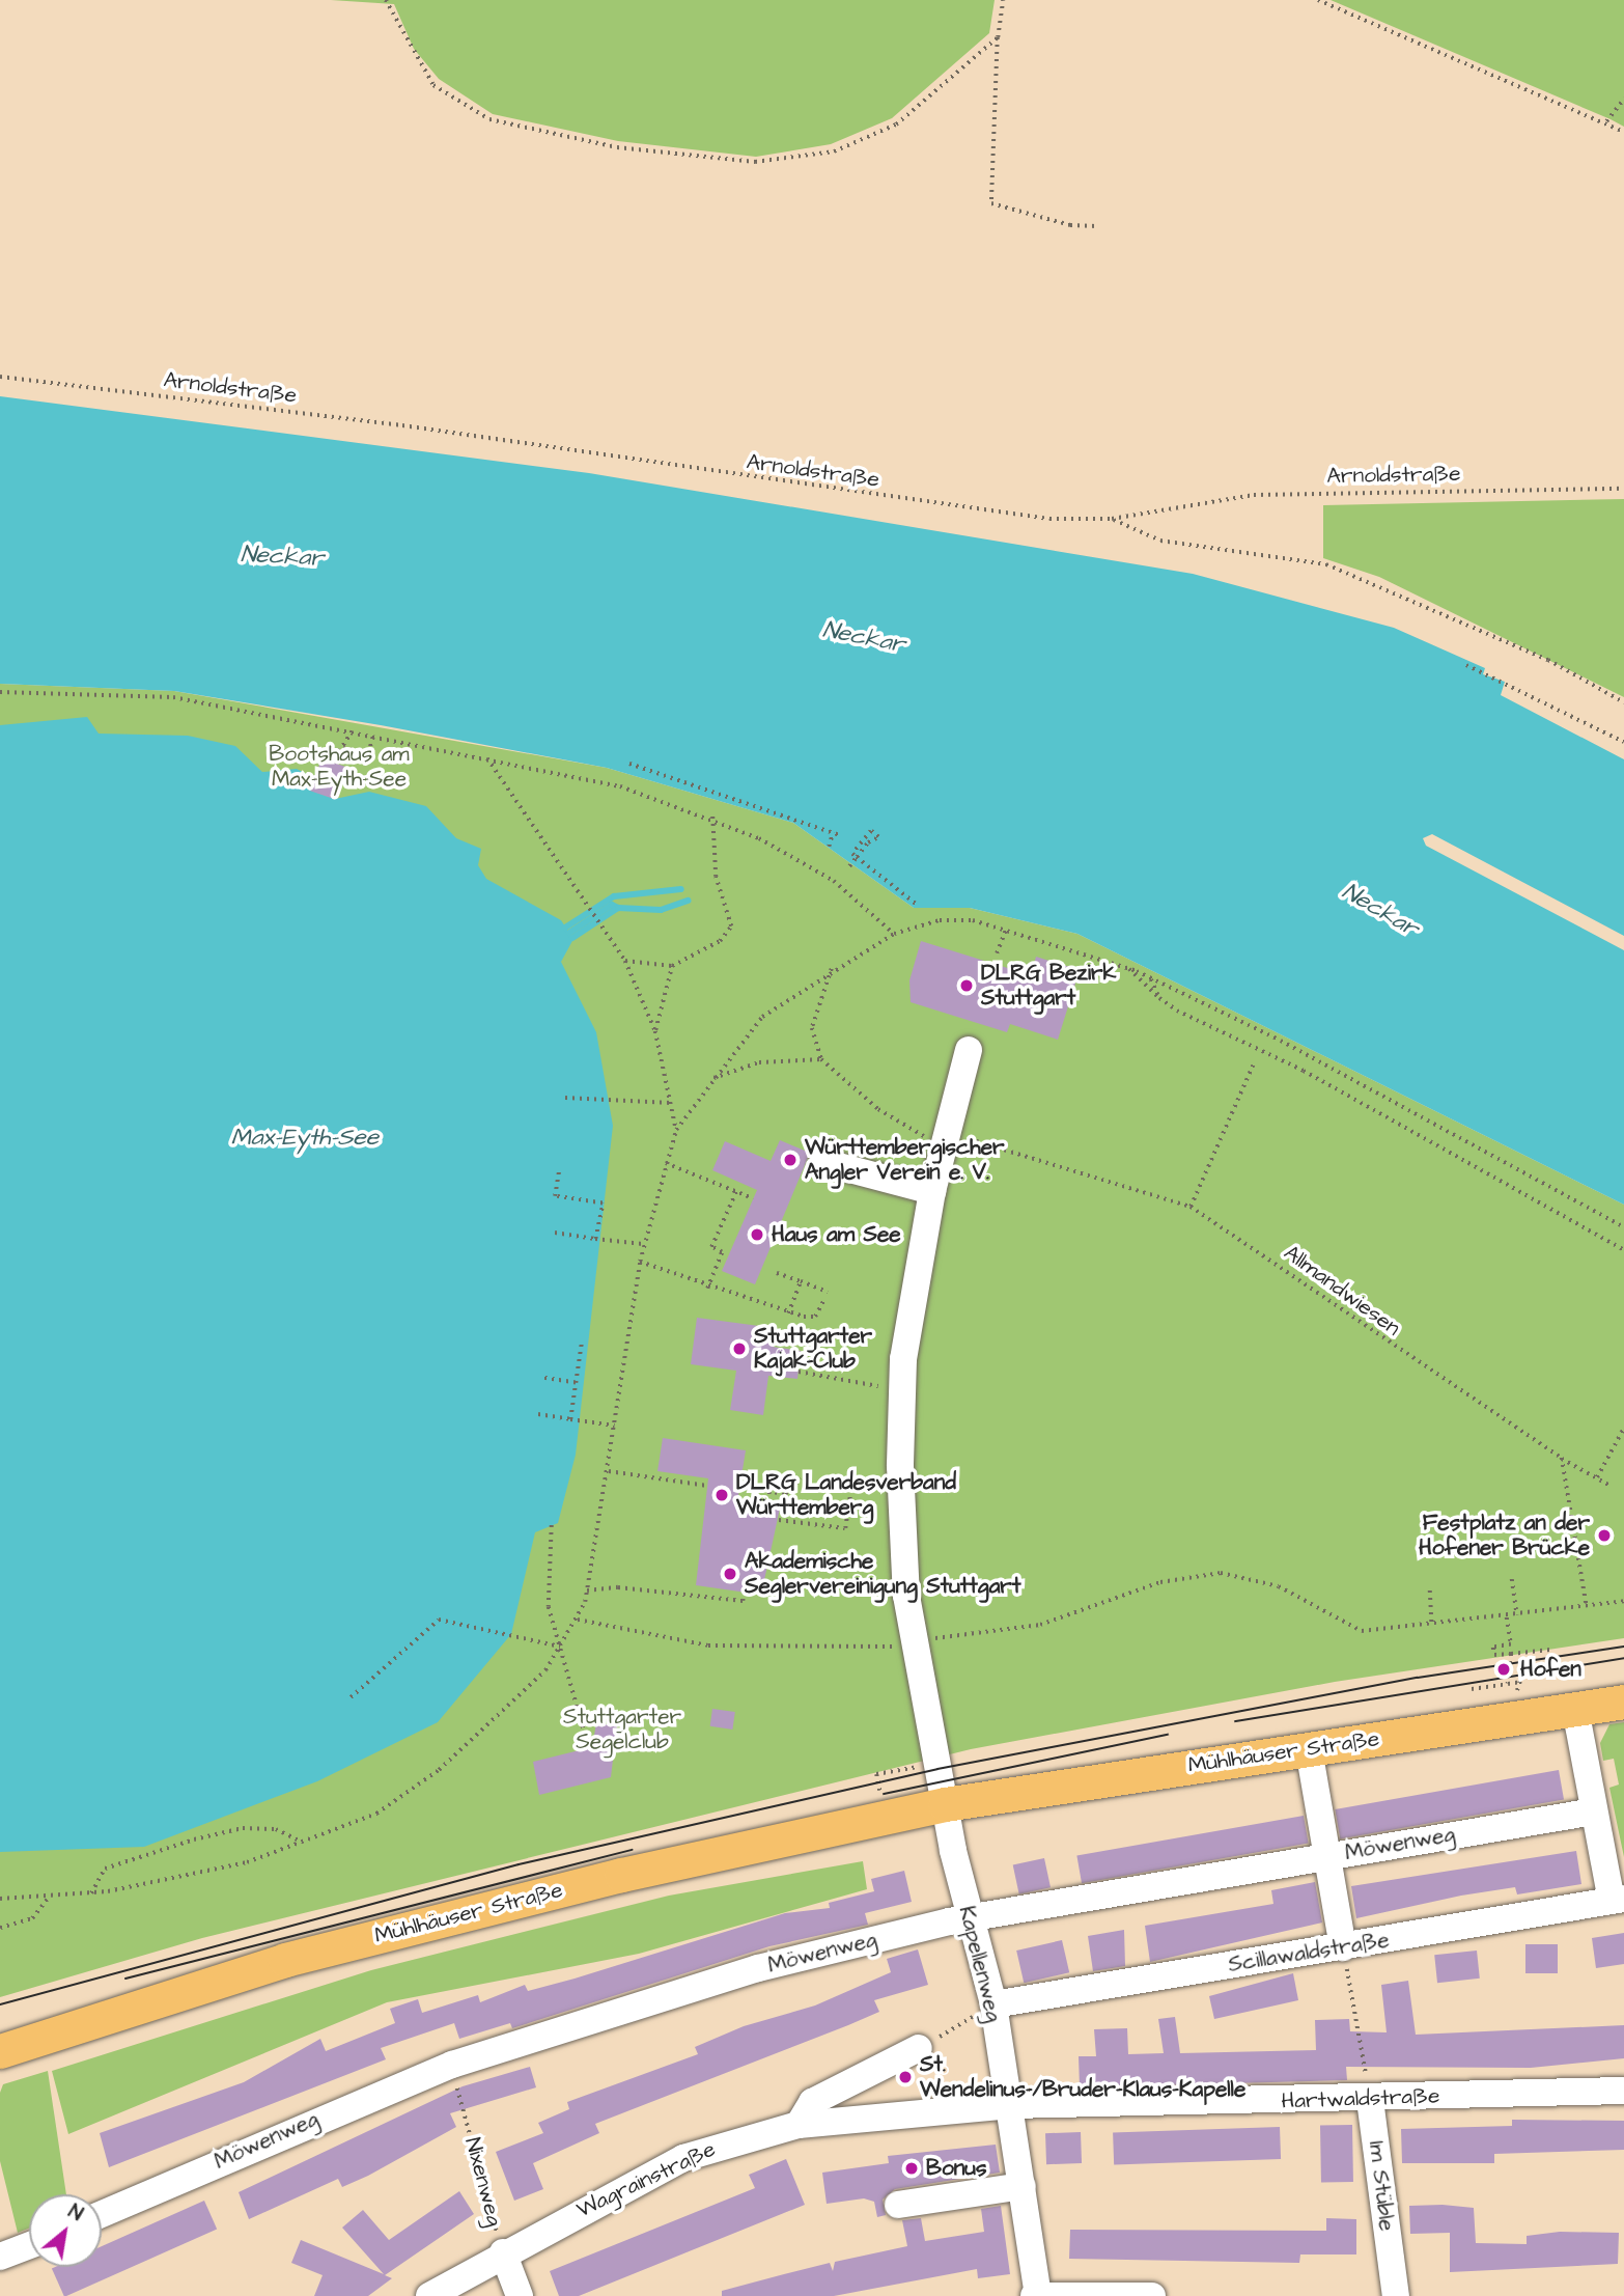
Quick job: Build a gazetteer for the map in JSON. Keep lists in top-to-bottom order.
{
  "streets": {
    "main road": ["Mühlhäuser Straße"],
    "street": [
      "Möwenweg",
      "Scillawaldstraße",
      "Kapellenweg",
      "Hartwaldstraße",
      "Wagrainstraße",
      "Nixenweg",
      "Im Stüble"
    ],
    "path": ["Arnoldstraße", "Allmandwiesen"]
  },
  "crossings": [
    ["Mühlhäuser Straße", "Kapellenweg"],
    ["Möwenweg", "Kapellenweg"],
    ["Möwenweg", "Nixenweg"],
    ["Scillawaldstraße", "Kapellenweg"],
    ["Kapellenweg", "Hartwaldstraße"],
    ["Kapellenweg", "Wagrainstraße"],
    ["Hartwaldstraße", "Wagrainstraße"],
    ["Hartwaldstraße", "Im Stüble"],
    ["Wagrainstraße", "Nixenweg"]
  ],
  "water": ["Neckar", "Max-Eyth-See"],
  "parks": ["Bootshaus am Max-Eyth-See", "Stuttgarter Segelclub"],
  "places": [
    "DLRG Bezirk Stuttgart",
    "Württembergischer Angler Verein e. V.",
    "Haus am See",
    "Stuttgarter Kajak-Club",
    "DLRG Landesverband Württemberg",
    "Festplatz an der Hofener Brücke",
    "Akademische Seglervereinigung Stuttgart",
    "Hofen",
    "St. Wendelinus-/Bruder-Klaus-Kapelle",
    "Bonus"
  ],
  "north": "top right"
}
